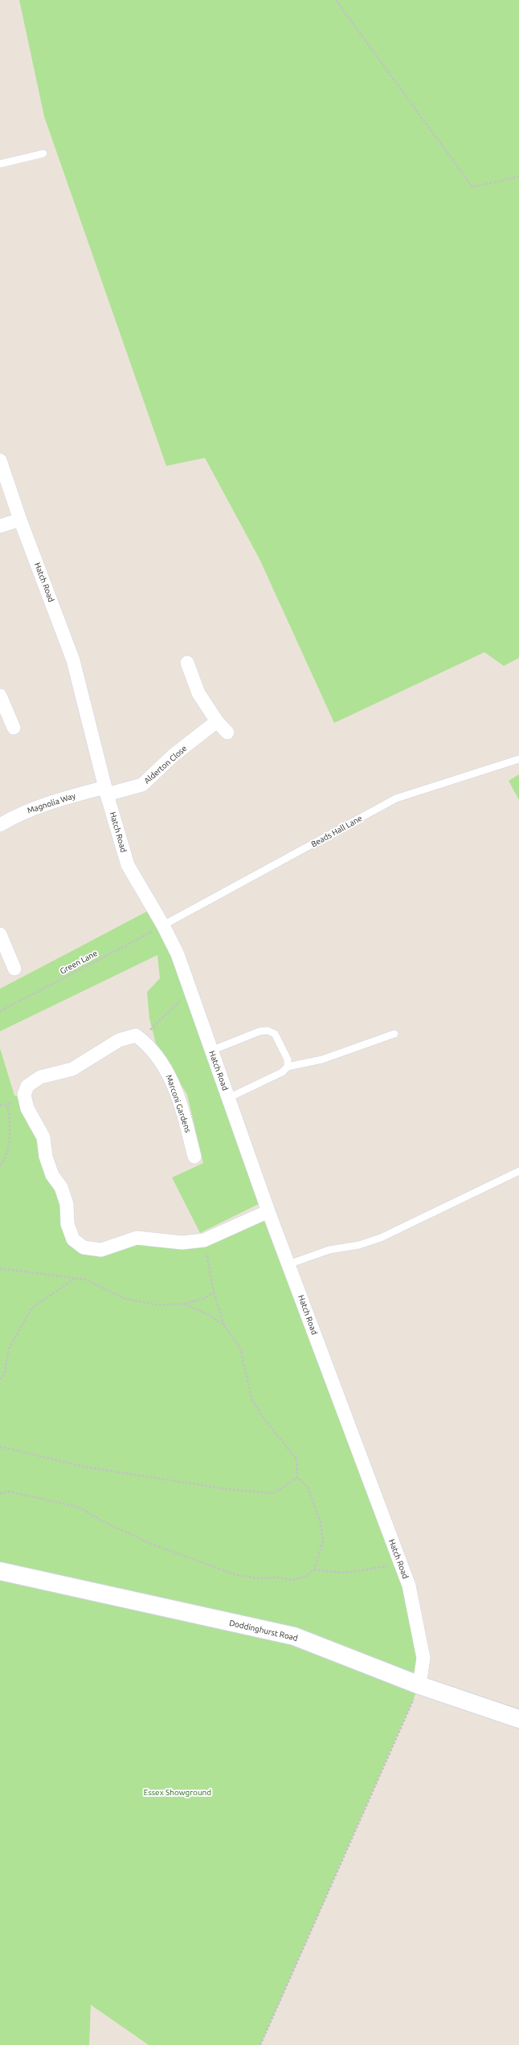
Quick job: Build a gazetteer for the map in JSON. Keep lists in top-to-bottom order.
{
  "streets": {
    "street": [
      "Hatch Road",
      "Alderton Close",
      "Magnolia Way",
      "Marconi Gardens",
      "Doddinghurst Road"
    ],
    "lane": ["Beads Hall Lane"],
    "path": ["Green Lane"]
  },
  "crossings": [
    ["Hatch Road", "Alderton Close"],
    ["Hatch Road", "Magnolia Way"],
    ["Hatch Road", "Beads Hall Lane"],
    ["Hatch Road", "Green Lane"],
    ["Hatch Road", "Doddinghurst Road"],
    ["Alderton Close", "Magnolia Way"],
    ["Beads Hall Lane", "Green Lane"]
  ],
  "parks": ["Essex Showground"]
}
